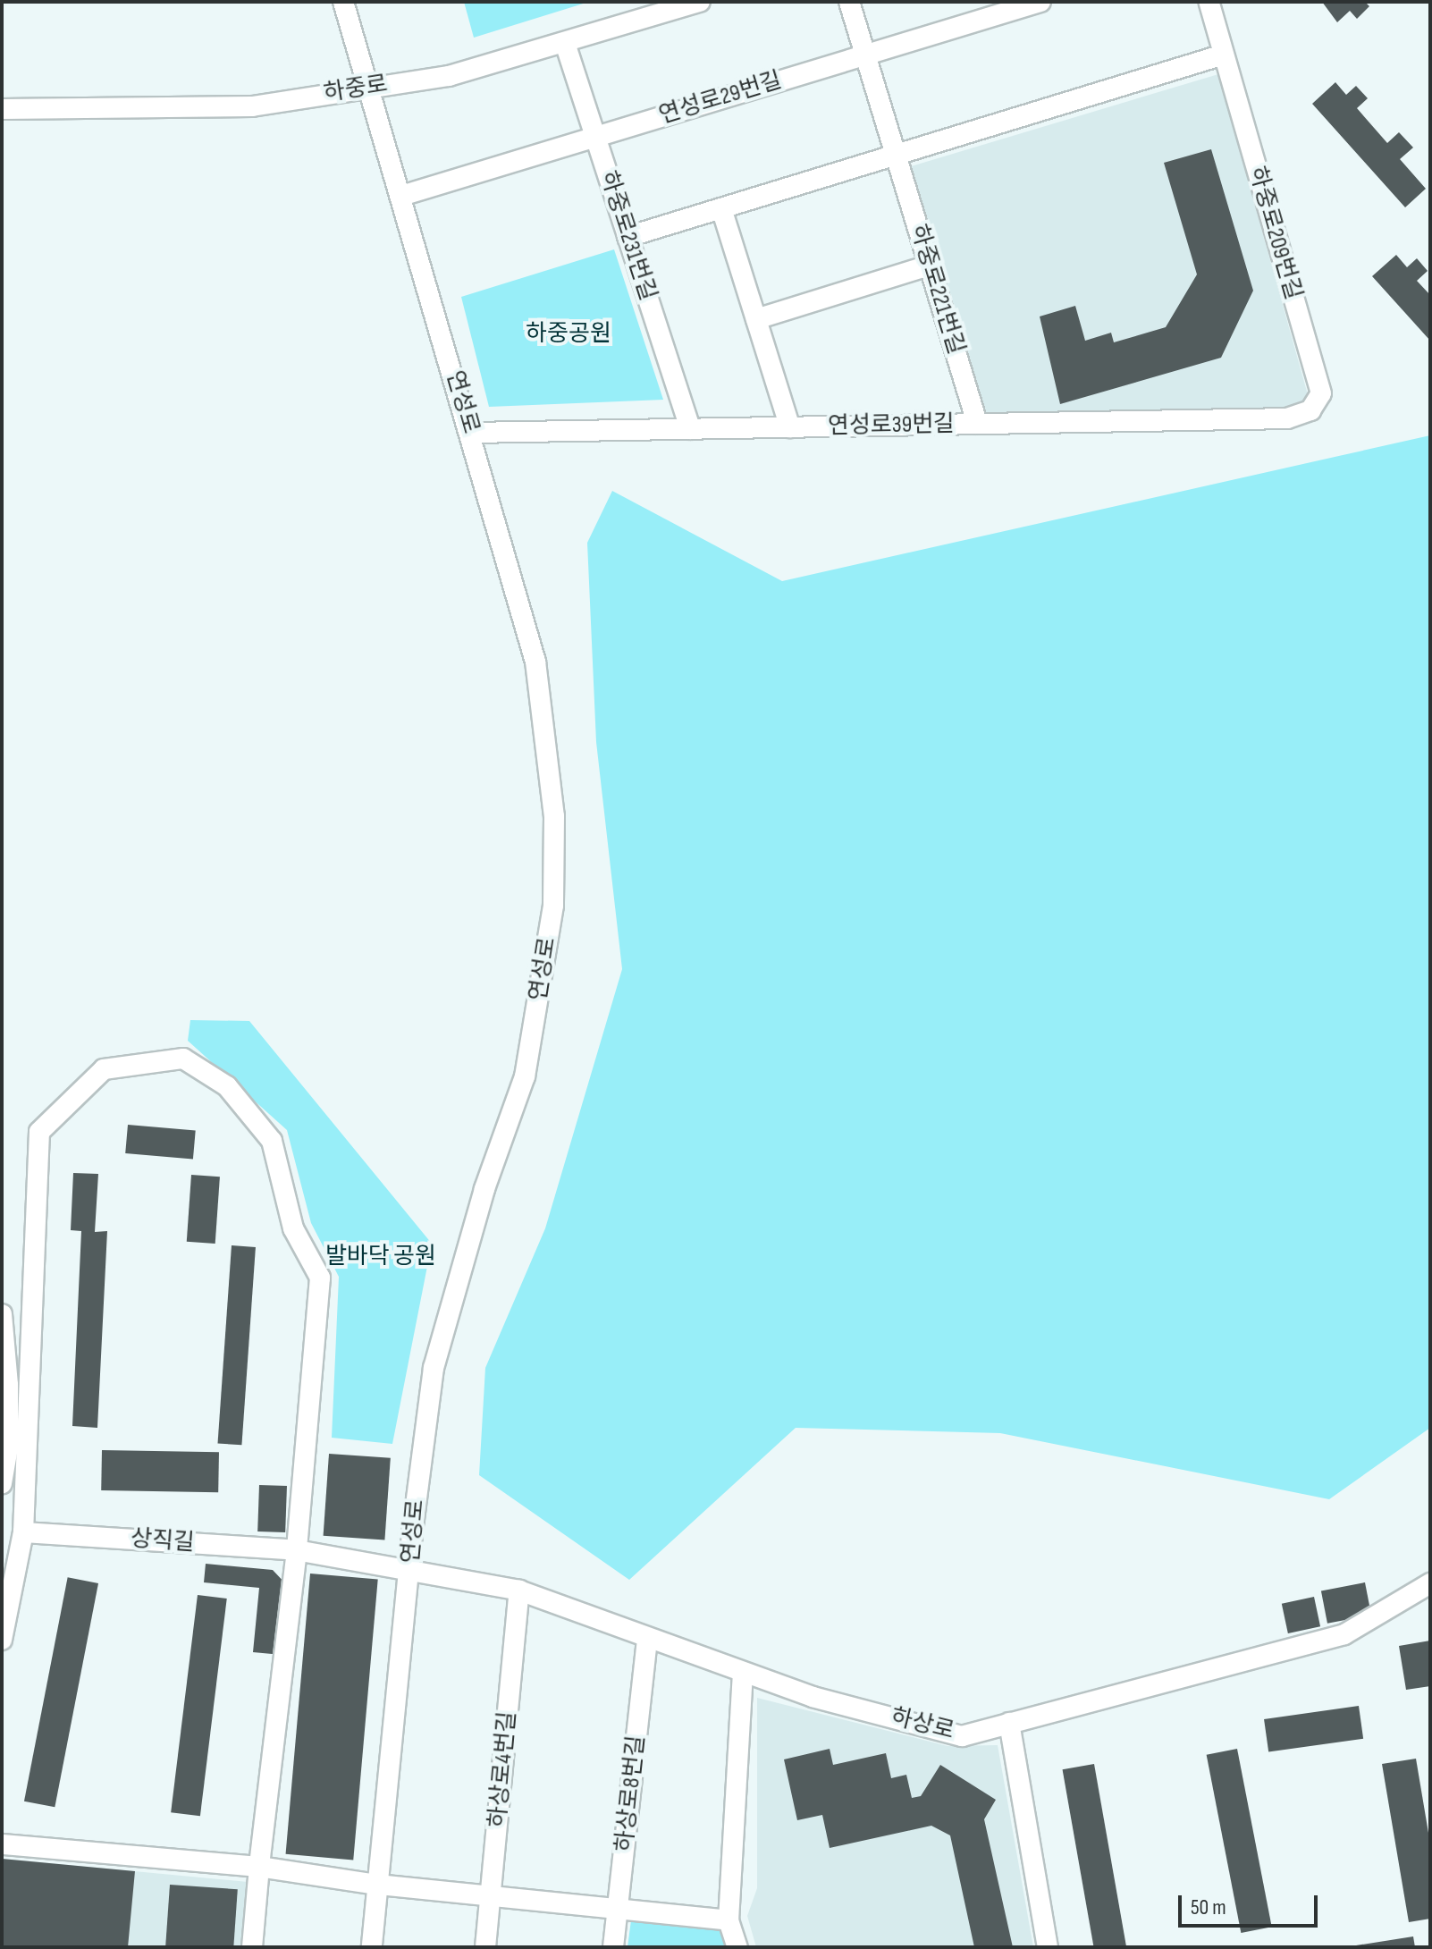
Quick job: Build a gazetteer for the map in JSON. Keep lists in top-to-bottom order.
{
  "streets": {
    "street": [
      "하중로",
      "연성로29번길",
      "하중로209번길",
      "하중로231번길",
      "하중로221번길",
      "연성로",
      "연성로39번길",
      "상직길",
      "하상로",
      "하상로4번길",
      "하상로8번길"
    ]
  },
  "crossings": [
    ["하중로", "하중로231번길"],
    ["하중로", "연성로"],
    ["연성로29번길", "하중로231번길"],
    ["연성로29번길", "하중로221번길"],
    ["연성로29번길", "연성로"],
    ["하중로209번길", "연성로39번길"],
    ["하중로231번길", "연성로39번길"],
    ["하중로221번길", "연성로39번길"],
    ["연성로", "연성로39번길"],
    ["연성로", "상직길"],
    ["연성로", "하상로"],
    ["상직길", "하상로"],
    ["하상로", "하상로4번길"],
    ["하상로", "하상로8번길"]
  ],
  "parks": ["하중공원", "발바닥 공원"],
  "scale_bar": "50 m"
}
